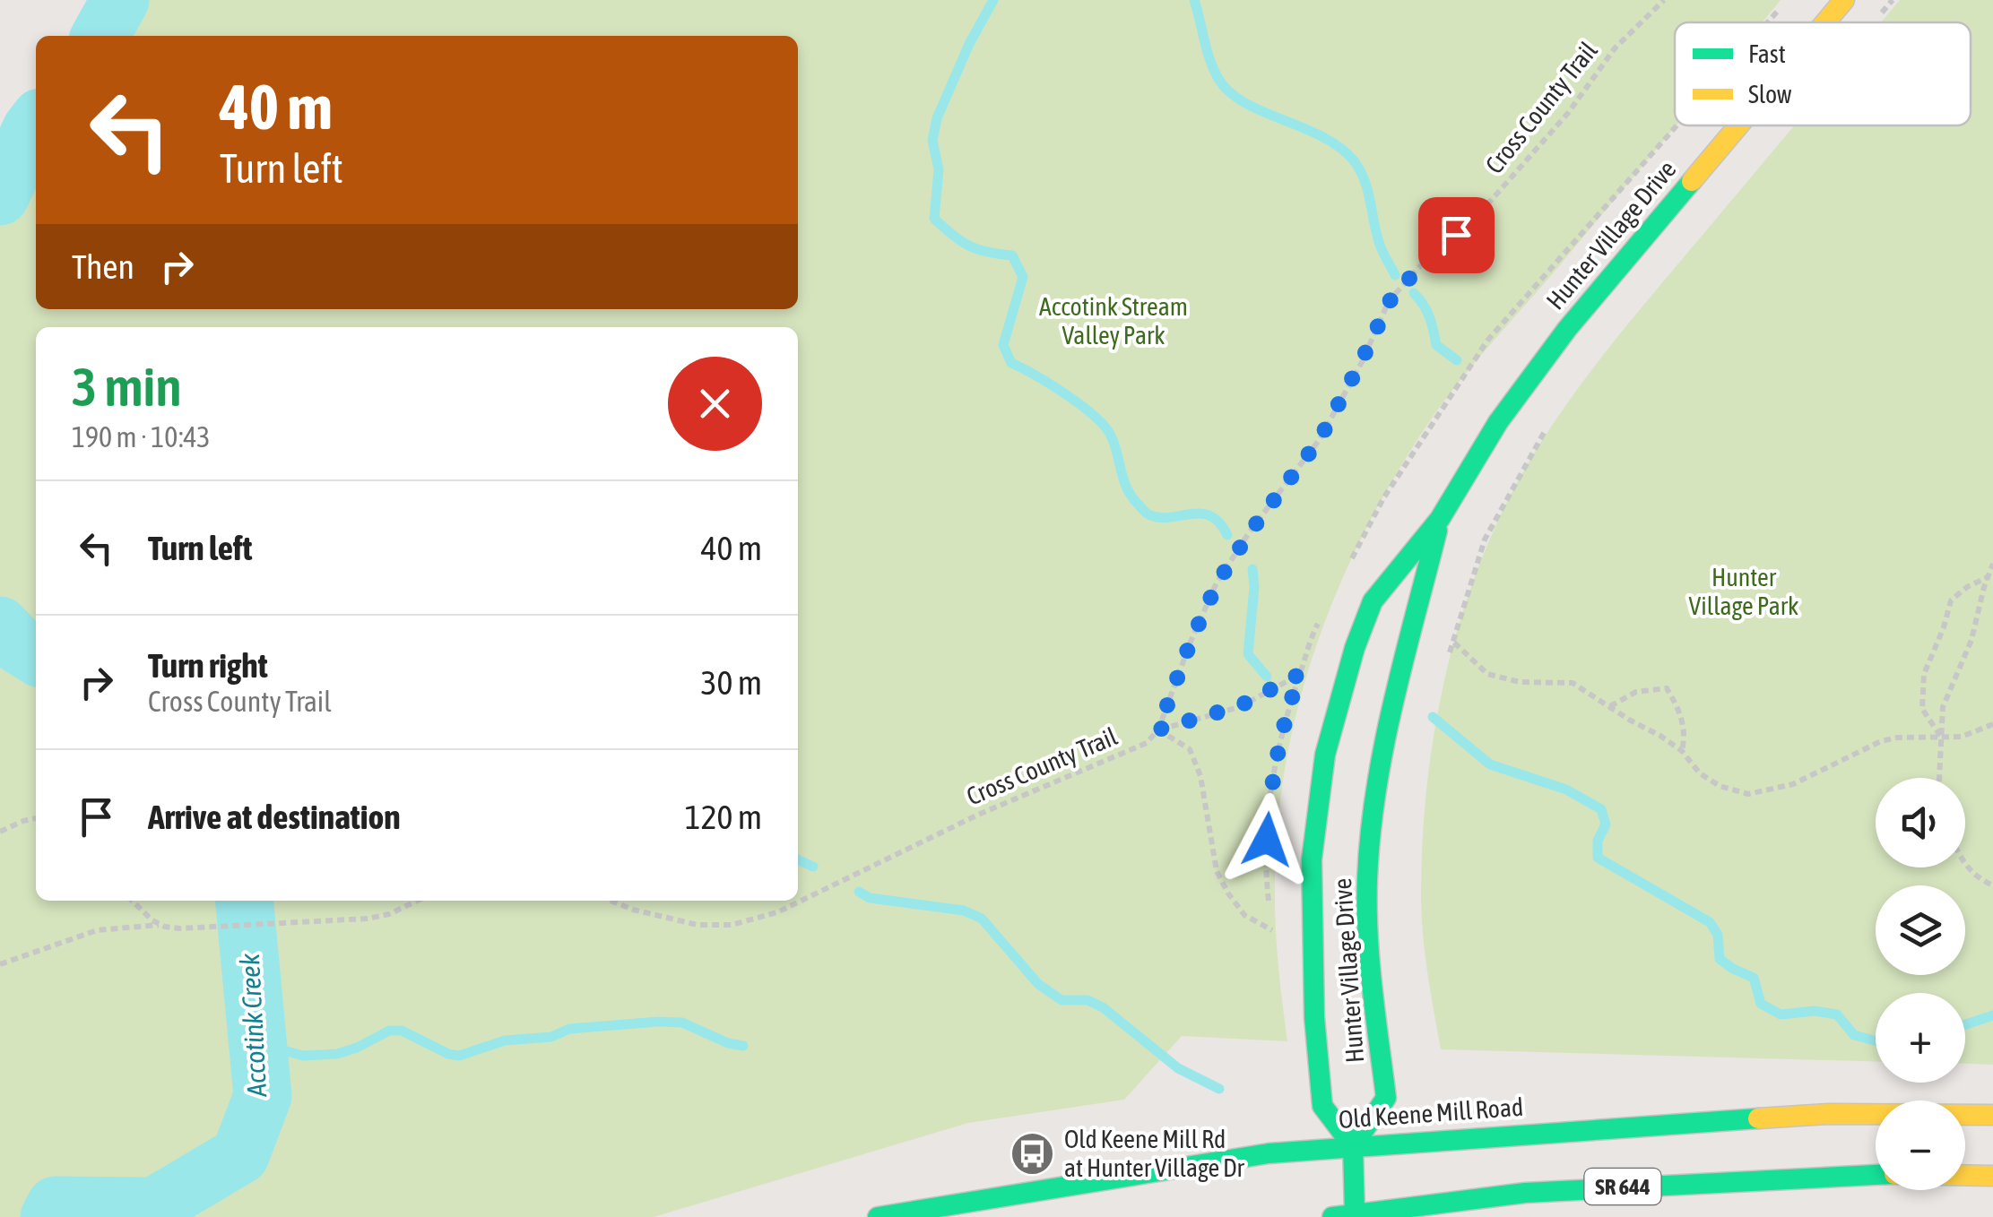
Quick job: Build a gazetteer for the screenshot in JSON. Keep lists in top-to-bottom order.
{
  "streets": {
    "street": ["Hunter Village Drive", "Old Keene Mill Road", "SR 644"],
    "path": ["Cross County Trail"]
  },
  "crossings": [
    ["Hunter Village Drive", "Old Keene Mill Road"]
  ],
  "water": ["Accotink Creek"],
  "parks": ["Accotink Stream Valley Park", "Hunter Village Park"],
  "places": {
    "bus stop": ["Old Keene Mill Rd at Hunter Village Dr"]
  },
  "legend": ["Fast", "Slow"],
  "page": {
    "turn": ["40 m", "Turn left"],
    "then": "Then",
    "heading": ["3 min", "190 m · 10:43"],
    "list": [
      {
        "name": "Turn left",
        "value": "40 m"
      },
      {
        "name": "Turn right",
        "note": "Cross County Trail",
        "value": "30 m"
      },
      {
        "name": "Arrive at destination",
        "value": "120 m"
      }
    ],
    "map_buttons": ["+", "−"]
  }
}
